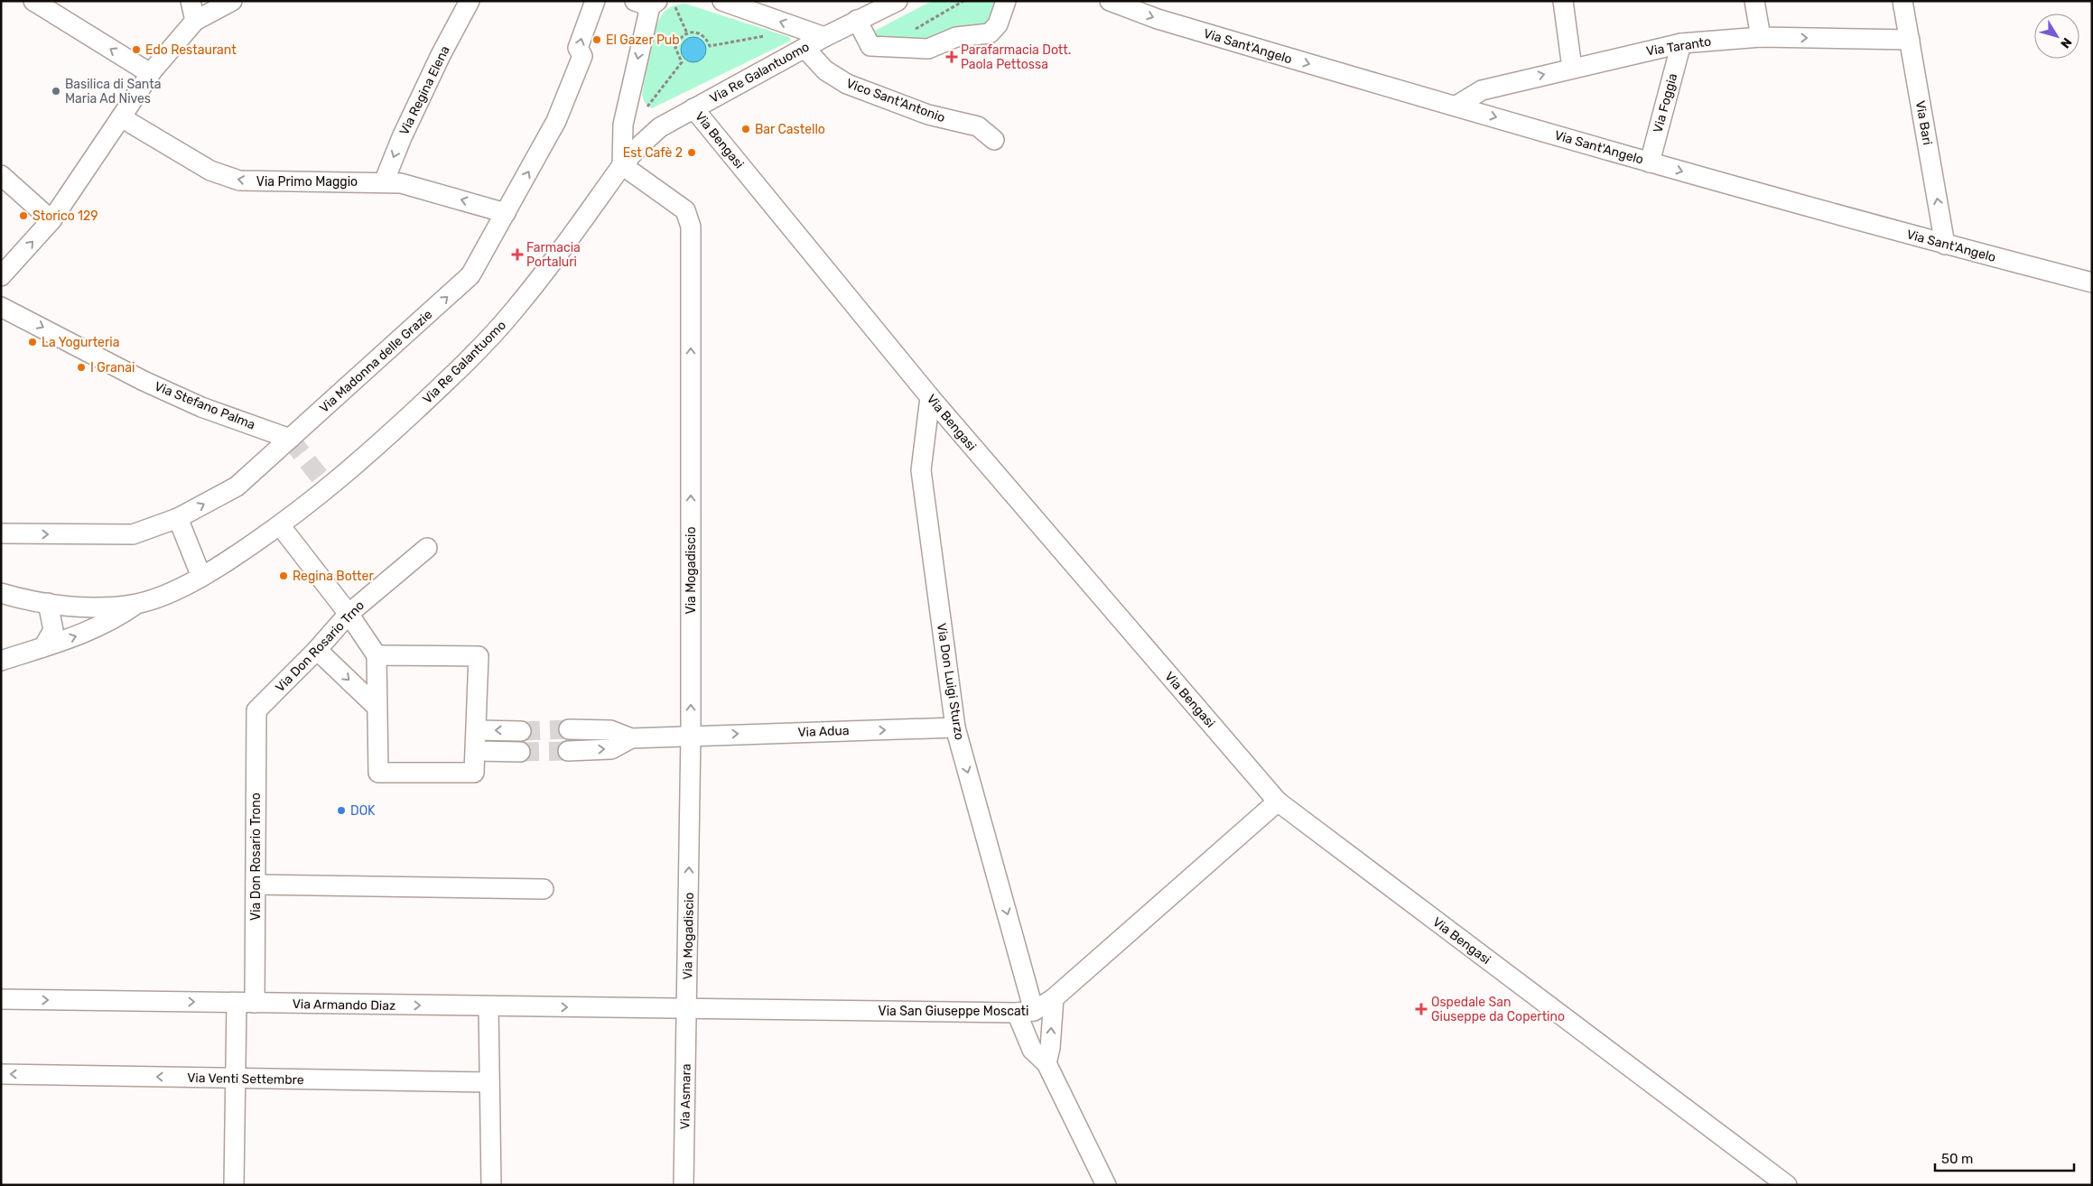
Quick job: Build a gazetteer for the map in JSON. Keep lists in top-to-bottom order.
{
  "streets": {
    "street": [
      "Via Sant'Angelo",
      "Via Taranto",
      "Via Re Galantuomo",
      "Via Regina Elena",
      "Vico Sant'Antonio",
      "Via Foggia",
      "Via Bari",
      "Via Bengasi",
      "Via Primo Maggio",
      "Via Madonna delle Grazie",
      "Via Stefano Palma",
      "Via Mogadiscio",
      "Via Don Rosario Trno",
      "Via Don Luigi Sturzo",
      "Via Adua",
      "Via Don Rosario Trono",
      "Via Armando Diaz",
      "Via San Giuseppe Moscati",
      "Via Venti Settembre",
      "Via Asmara"
    ]
  },
  "crossings": [
    ["Via Sant'Angelo", "Via Taranto"],
    ["Via Sant'Angelo", "Via Foggia"],
    ["Via Sant'Angelo", "Via Bari"],
    ["Via Taranto", "Via Foggia"],
    ["Via Taranto", "Via Bari"],
    ["Via Re Galantuomo", "Vico Sant'Antonio"],
    ["Via Re Galantuomo", "Via Bengasi"],
    ["Via Re Galantuomo", "Via Mogadiscio"],
    ["Via Regina Elena", "Via Primo Maggio"],
    ["Via Bengasi", "Via Don Luigi Sturzo"],
    ["Via Bengasi", "Via San Giuseppe Moscati"],
    ["Via Primo Maggio", "Via Madonna delle Grazie"],
    ["Via Madonna delle Grazie", "Via Stefano Palma"],
    ["Via Mogadiscio", "Via Adua"],
    ["Via Mogadiscio", "Via Armando Diaz"],
    ["Via Mogadiscio", "Via San Giuseppe Moscati"],
    ["Via Mogadiscio", "Via Asmara"],
    ["Via Don Rosario Trno", "Via Don Rosario Trono"],
    ["Via Don Luigi Sturzo", "Via Adua"],
    ["Via Don Luigi Sturzo", "Via San Giuseppe Moscati"],
    ["Via Don Rosario Trono", "Via Armando Diaz"],
    ["Via Don Rosario Trono", "Via Venti Settembre"],
    ["Via Armando Diaz", "Via San Giuseppe Moscati"],
    ["Via Armando Diaz", "Via Asmara"],
    ["Via San Giuseppe Moscati", "Via Asmara"]
  ],
  "one_way": [
    "Via Sant'Angelo",
    "Via Taranto",
    "Via Regina Elena",
    "Via Bari",
    "Via Primo Maggio",
    "Via Madonna delle Grazie",
    "Via Stefano Palma",
    "Via Mogadiscio",
    "Via Don Luigi Sturzo",
    "Via Adua",
    "Via Venti Settembre"
  ],
  "places": {
    "other": [
      "El Gazer Pub",
      "Edo Restaurant",
      "Basilica di Santa Maria Ad Nives",
      "Bar Castello",
      "Est Cafè 2",
      "Storico 129",
      "La Yogurteria",
      "I Granai",
      "Regina Botter",
      "DOK"
    ],
    "health": ["Parafarmacia Dott. Paola Pettossa", "Farmacia Portaluri", "Ospedale San Giuseppe da Copertino"]
  },
  "scale_bar": "50 m",
  "north": "bottom right"
}
